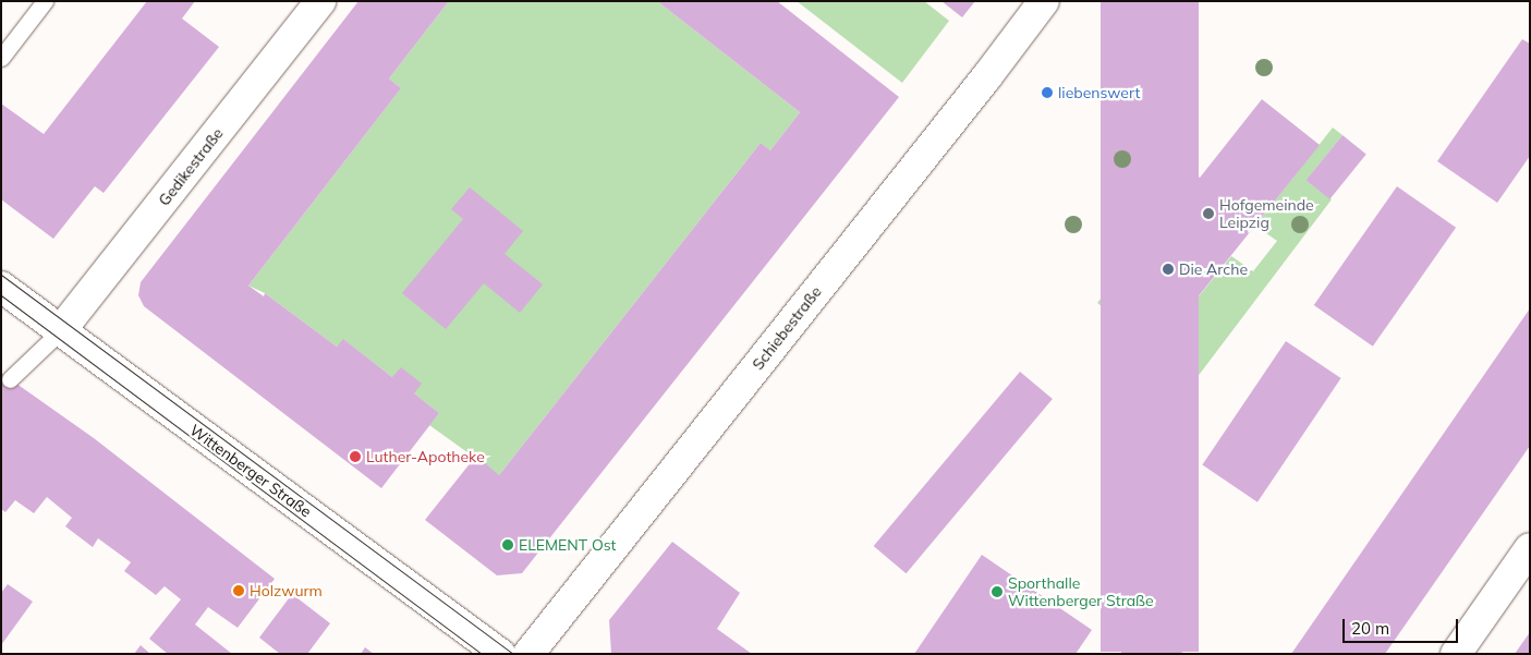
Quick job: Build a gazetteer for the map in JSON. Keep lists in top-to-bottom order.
{
  "streets": {
    "street": ["Gedikestraße", "Schiebestraße", "Wittenberger Straße"]
  },
  "crossings": [
    ["Gedikestraße", "Wittenberger Straße"]
  ],
  "places": [
    "liebenswert",
    "Hofgemeinde Leipzig",
    "Die Arche",
    "Luther-Apotheke",
    "ELEMENT Ost",
    "Holzwurm",
    "Sporthalle Wittenberger Straße"
  ],
  "scale_bar": "20 m"
}
